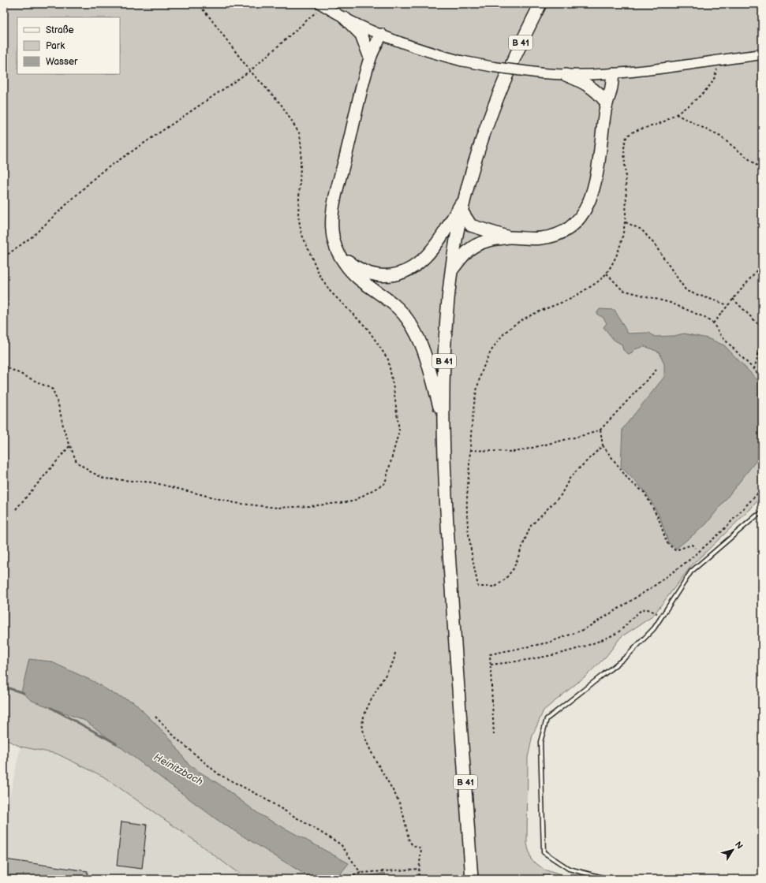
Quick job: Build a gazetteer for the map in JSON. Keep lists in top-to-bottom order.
{
  "streets": {
    "highway": ["B 41"]
  },
  "water": ["Heinitzbach"],
  "legend": ["Straße", "Park", "Wasser"],
  "north": "top right"
}
